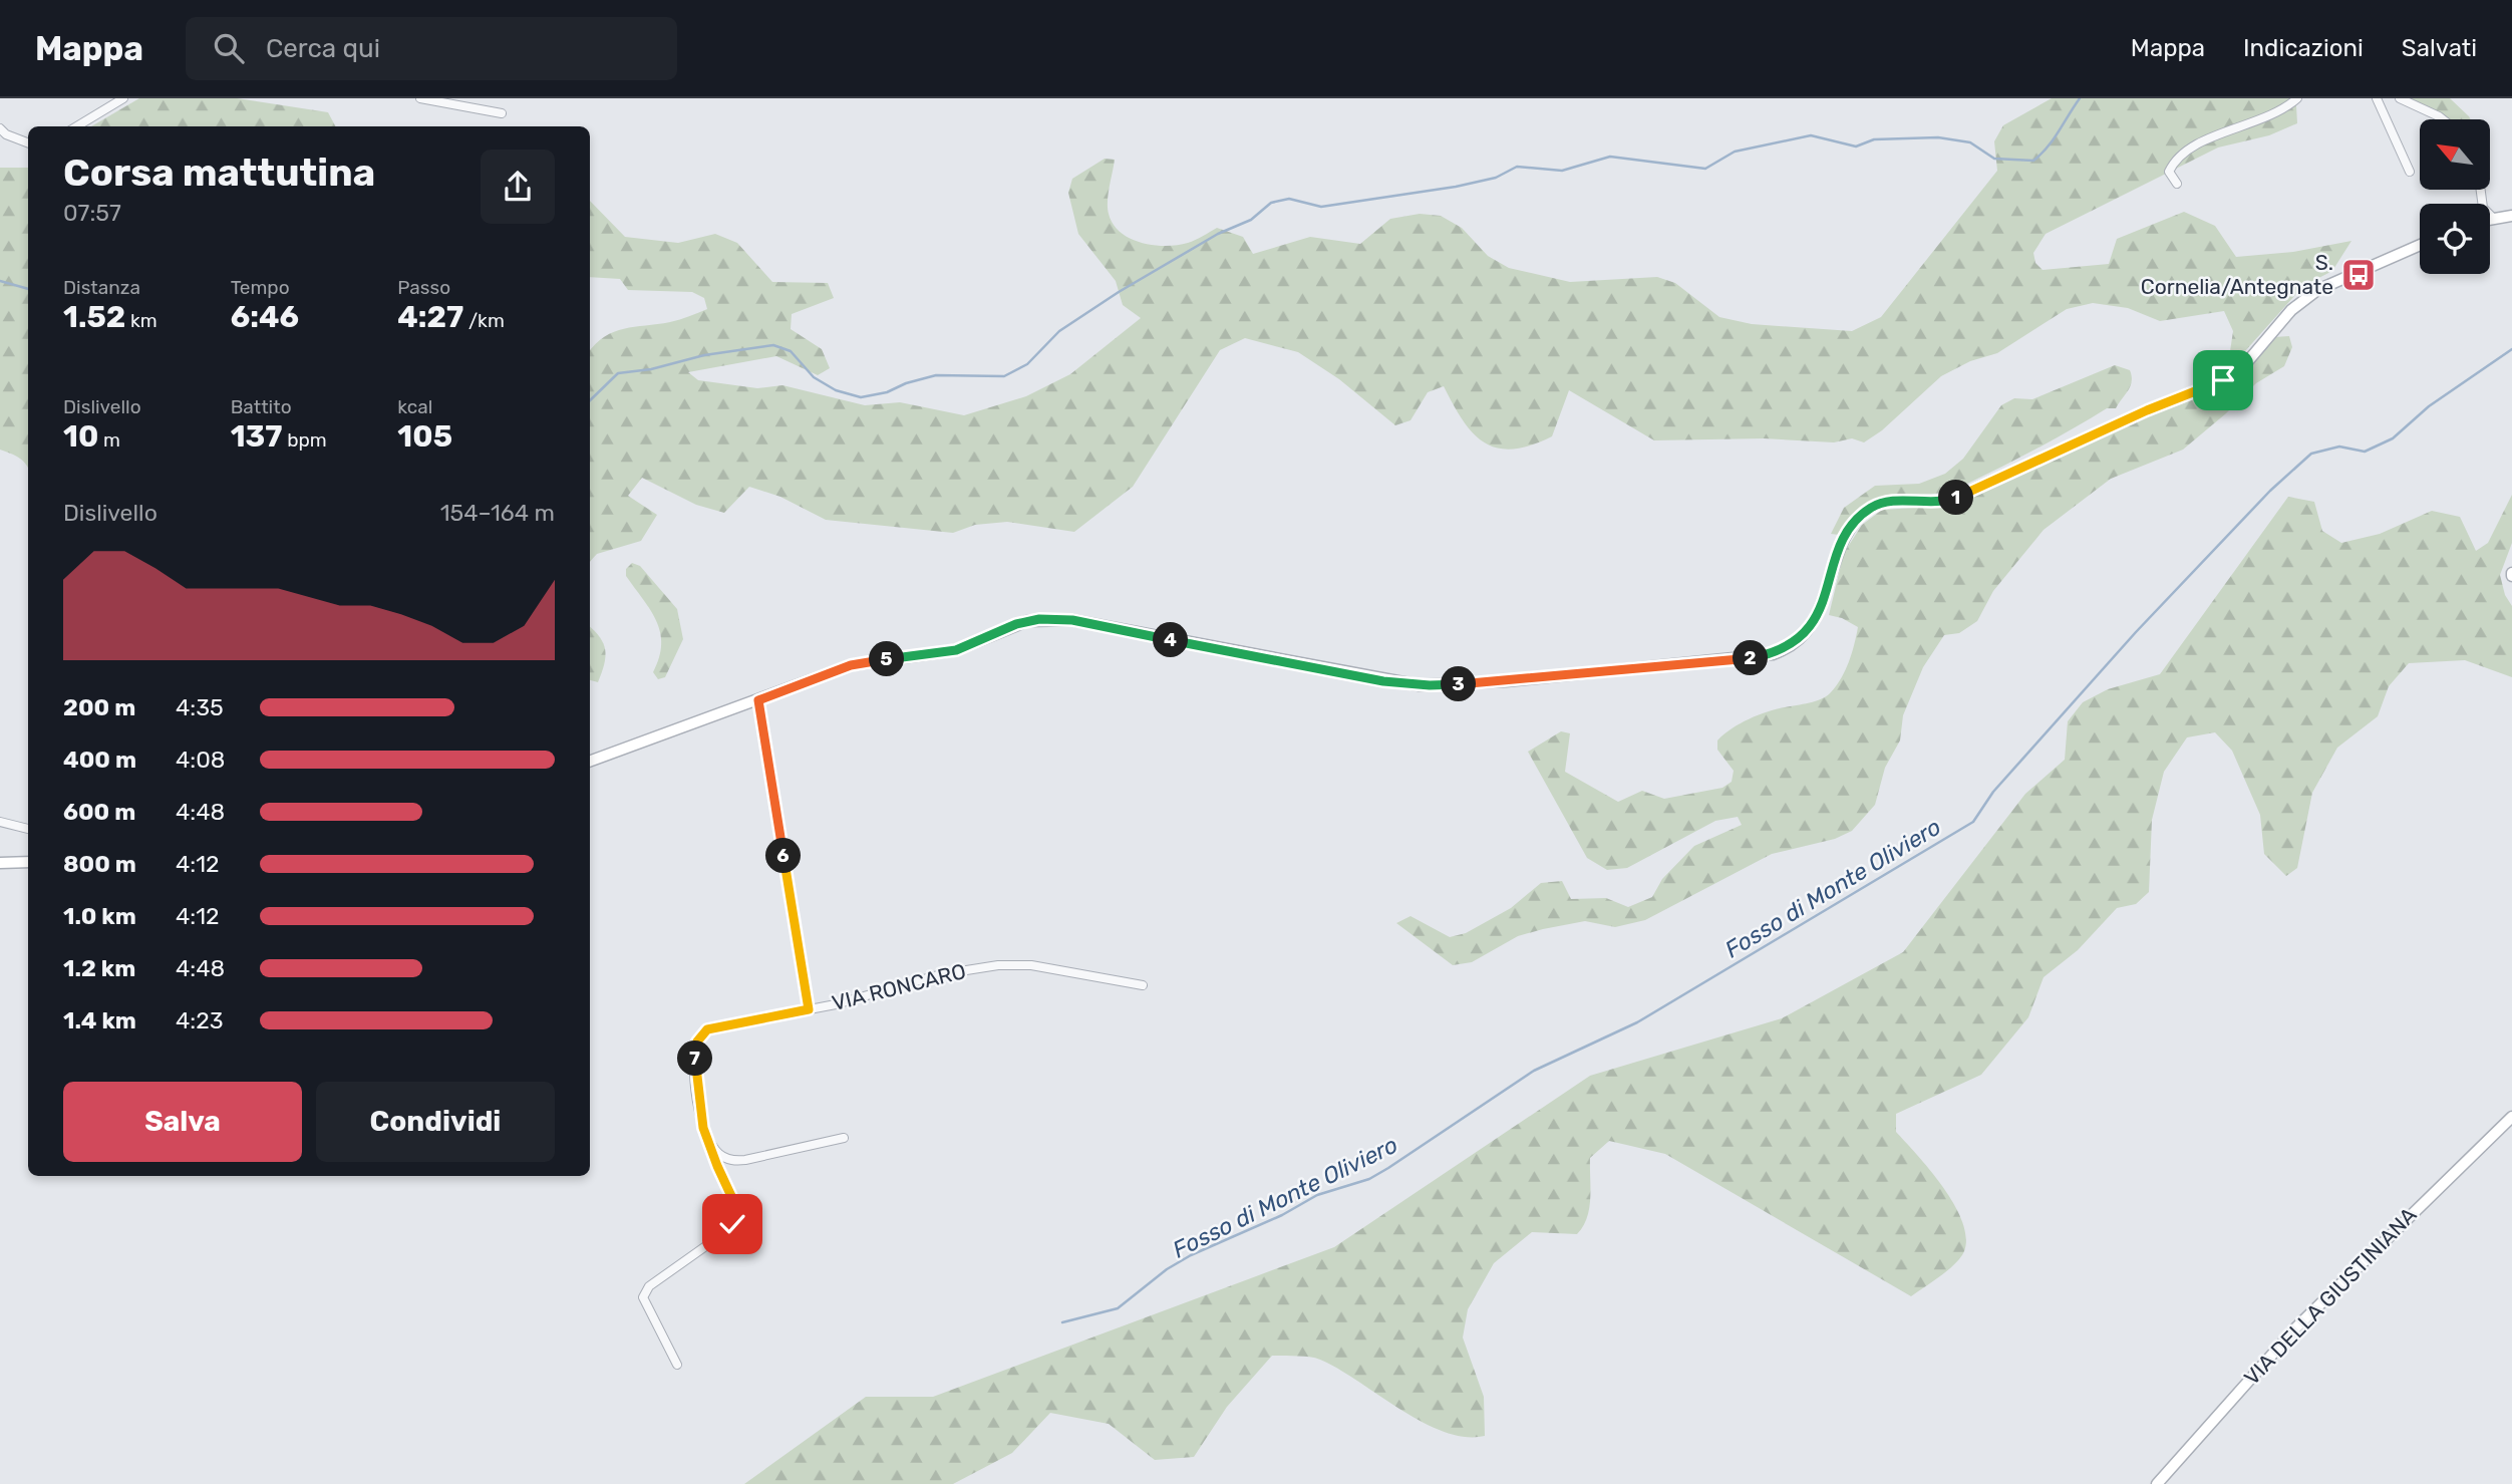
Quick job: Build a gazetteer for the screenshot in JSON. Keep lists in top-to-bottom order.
{
  "streets": {
    "street": ["VIA RONCARO", "VIA DELLA GIUSTINIANA"]
  },
  "water": ["Fosso di Monte Oliviero"],
  "places": {
    "bus stop": ["S. Cornelia/Antegnate"]
  },
  "north": "top left",
  "page": {
    "header": "Mappa",
    "search": "Cerca qui",
    "nav": ["Mappa", "Indicazioni", "Salvati"],
    "heading": ["Corsa mattutina", "07:57"],
    "stats": [
      ["Distanza", "1.52 km"],
      ["Tempo", "6:46"],
      ["Passo", "4:27 /km"],
      ["Dislivello", "10 m"],
      ["Battito", "137 bpm"],
      ["kcal", "105"]
    ],
    "pins": [
      "1",
      "4",
      "2",
      "5",
      "3",
      "6",
      "7"
    ],
    "chart": ["Dislivello", "154–164 m"],
    "list": [
      {
        "name": "200 m",
        "note": "4:35"
      },
      {
        "name": "400 m",
        "note": "4:08"
      },
      {
        "name": "600 m",
        "note": "4:48"
      },
      {
        "name": "800 m",
        "note": "4:12"
      },
      {
        "name": "1.0 km",
        "note": "4:12"
      },
      {
        "name": "1.2 km",
        "note": "4:48"
      },
      {
        "name": "1.4 km",
        "note": "4:23"
      }
    ],
    "buttons": ["Salva", "Condividi"]
  }
}
